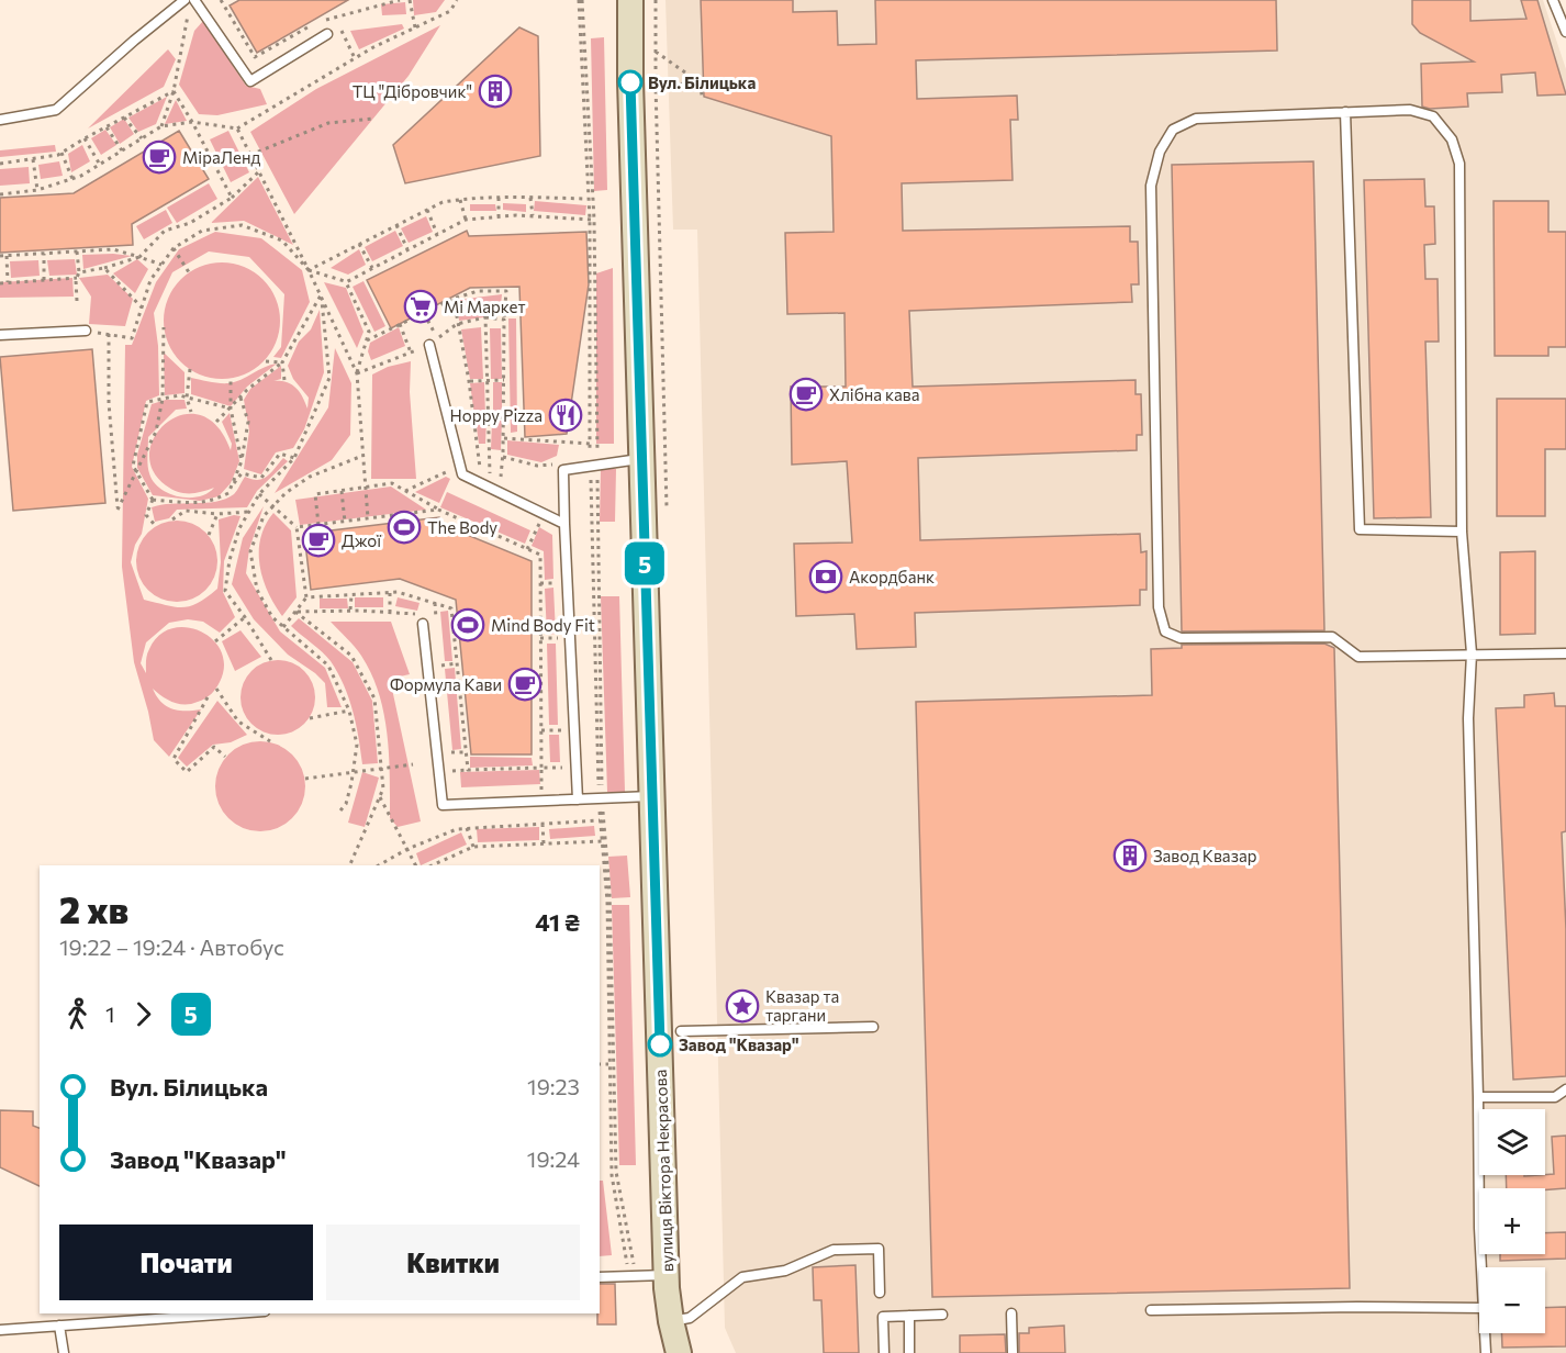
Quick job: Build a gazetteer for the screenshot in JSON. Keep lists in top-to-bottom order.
{
  "streets": {
    "main road": ["вулиця Віктора Некрасова"]
  },
  "places": {
    "other": ["Вул. Білицька", "Завод \"Квазар\""],
    "building": ["ТЦ \"Дібровчик\"", "Завод Квазар"],
    "cafe": [
      "МіраЛенд",
      "Хлібна кава",
      "Джої",
      "Формула Кави"
    ],
    "supermarket": ["Мі Маркет"],
    "restaurant": ["Hoppy Pizza"],
    "sports": ["The Body", "Mind Body Fit"],
    "bank": ["Акордбанк"],
    "place": ["Квазар та таргани"]
  },
  "lines": ["bus line 5"],
  "page": {
    "on_map": "5",
    "heading": ["2 хв", "19:22 – 19:24 · Автобус", "41 ₴"],
    "legs": ["1", "5"],
    "list": [
      {
        "name": "Вул. Білицька",
        "value": "19:23"
      },
      {
        "name": "Завод \"Квазар\"",
        "value": "19:24"
      }
    ],
    "map_buttons": ["+", "−"],
    "buttons": ["Почати", "Квитки"]
  }
}
